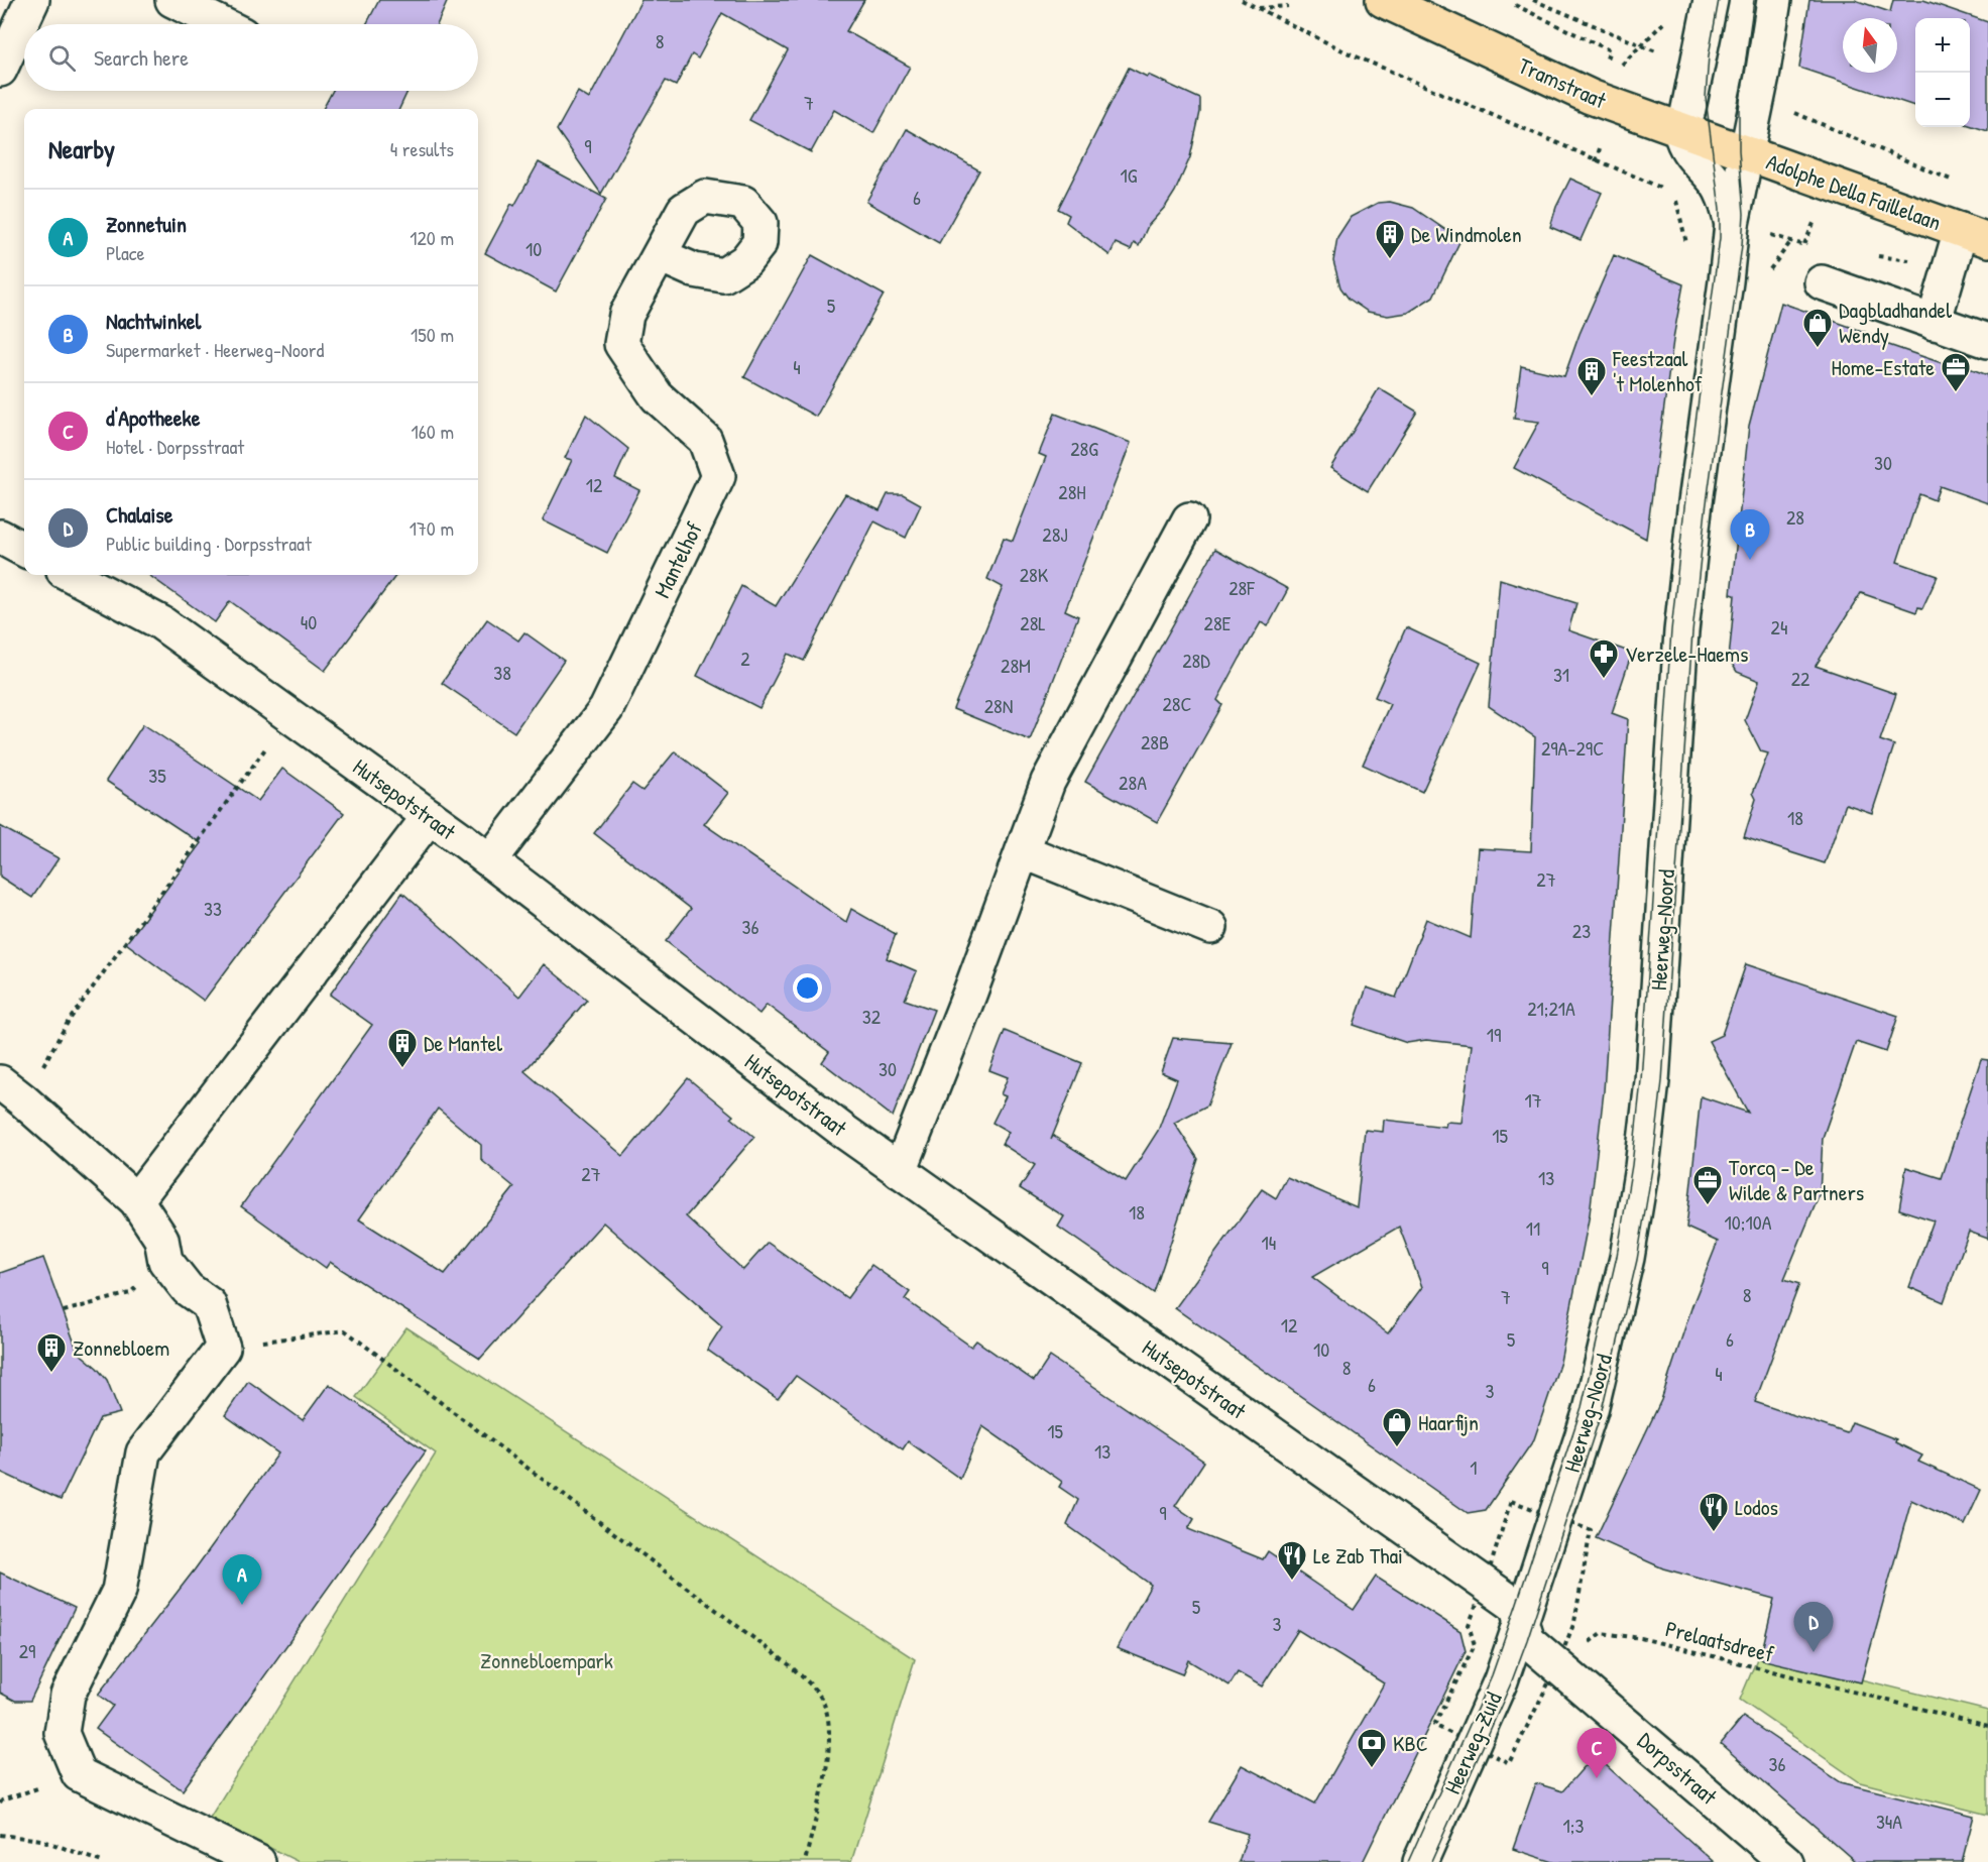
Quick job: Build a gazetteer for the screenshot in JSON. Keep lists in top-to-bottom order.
{
  "streets": {
    "main road": ["Tramstraat", "Adolphe Della Faillelaan"],
    "street": [
      "Mantelhof",
      "Hutsepotstraat",
      "Heerweg-Noord",
      "Heerweg-Zuid",
      "Dorpsstraat"
    ],
    "path": ["Prelaatsdreef"]
  },
  "crossings": [
    ["Tramstraat", "Adolphe Della Faillelaan"],
    ["Tramstraat", "Heerweg-Noord"],
    ["Adolphe Della Faillelaan", "Heerweg-Noord"],
    ["Mantelhof", "Hutsepotstraat"],
    ["Hutsepotstraat", "Heerweg-Noord"],
    ["Hutsepotstraat", "Heerweg-Zuid"],
    ["Hutsepotstraat", "Dorpsstraat"],
    ["Heerweg-Noord", "Heerweg-Zuid"],
    ["Heerweg-Noord", "Dorpsstraat"],
    ["Heerweg-Zuid", "Dorpsstraat"]
  ],
  "parks": ["Zonnebloempark"],
  "places": {
    "building": [
      "De Windmolen",
      "Feestzaal 't Molenhof",
      "De Mantel",
      "Zonnebloem"
    ],
    "shop": ["Dagbladhandel Wendy", "Haarfijn"],
    "office": ["Home-Estate", "Torcq - De Wilde & Partners"],
    "pharmacy": ["Verzele-Haems"],
    "restaurant": ["Lodos", "Le Zab Thai"],
    "bank": ["KBC"]
  },
  "house_numbers": [
    "8",
    "7",
    "9",
    "1G",
    "6",
    "10",
    "5",
    "4",
    "28G",
    "30",
    "12",
    "28H",
    "28",
    "28J",
    "28K",
    "28F",
    "40",
    "28L",
    "28E",
    "24",
    "2",
    "28D",
    "28M",
    "38",
    "31",
    "22",
    "28C",
    "28N",
    "28B",
    "29A-29C",
    "35",
    "28A",
    "18",
    "27",
    "33",
    "36",
    "23",
    "21;21A",
    "32",
    "19",
    "30",
    "17",
    "15",
    "27",
    "13",
    "18",
    "10;10A",
    "11",
    "14",
    "9",
    "8",
    "7",
    "12",
    "5",
    "6",
    "10",
    "8",
    "4",
    "6",
    "3",
    "15",
    "13",
    "1",
    "9",
    "5",
    "3",
    "29",
    "36",
    "34A",
    "1;3"
  ],
  "north": "top",
  "page": {
    "map_buttons": ["+", "−"],
    "search": "Search here",
    "heading": ["Nearby", "4 results"],
    "list": [
      {
        "mark": "A",
        "name": "Zonnetuin",
        "note": "Place",
        "value": "120 m"
      },
      {
        "mark": "B",
        "name": "Nachtwinkel",
        "note": "Supermarket · Heerweg-Noord",
        "value": "150 m"
      },
      {
        "mark": "C",
        "name": "d'Apotheeke",
        "note": "Hotel · Dorpsstraat",
        "value": "160 m"
      },
      {
        "mark": "D",
        "name": "Chalaise",
        "note": "Public building · Dorpsstraat",
        "value": "170 m"
      }
    ],
    "pins": [
      "B",
      "A",
      "D",
      "C"
    ]
  }
}
